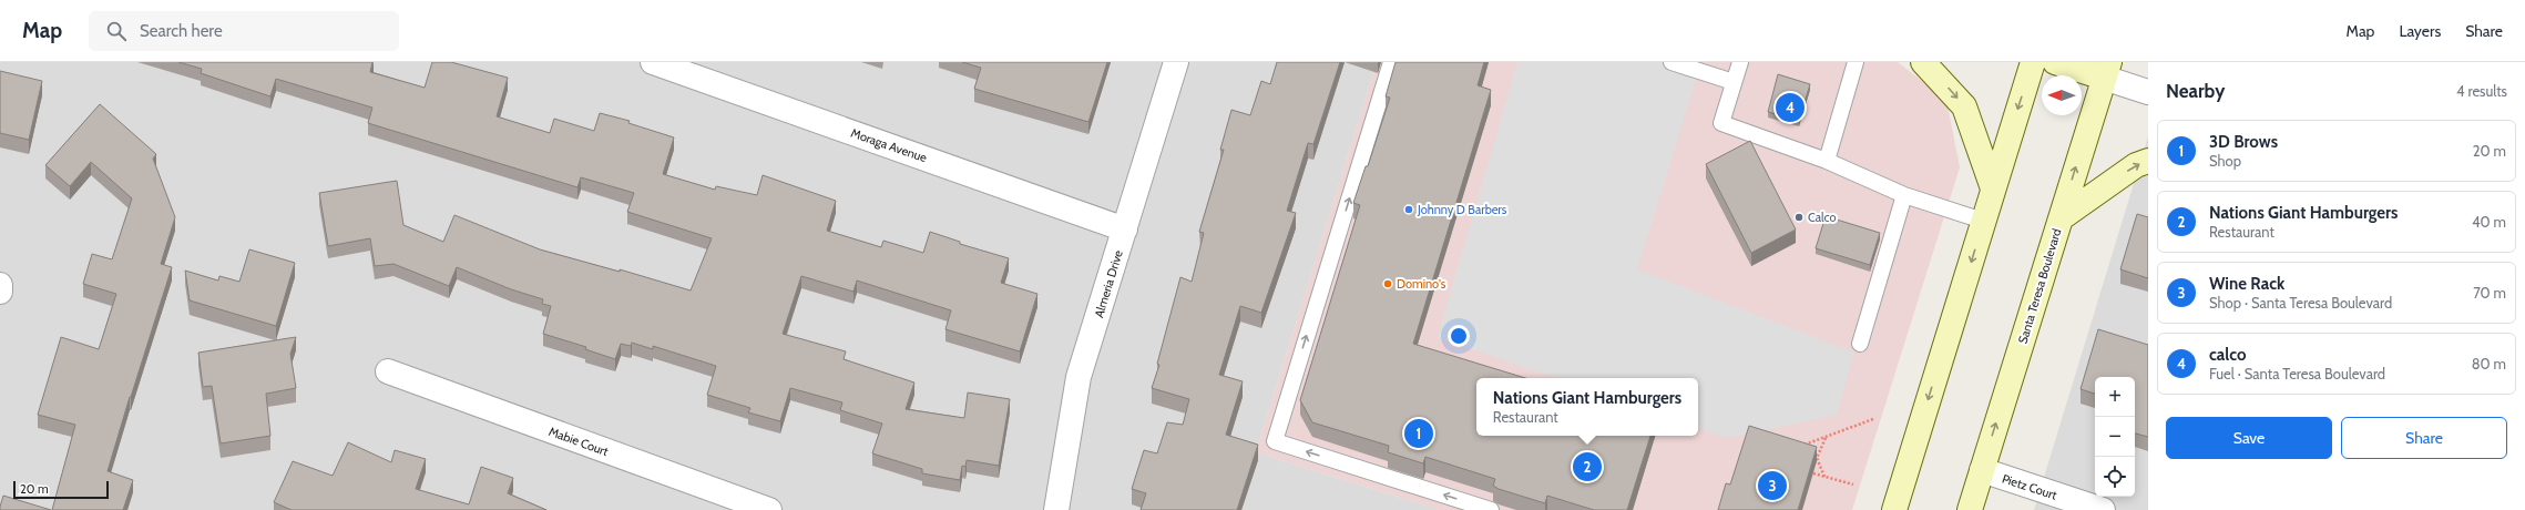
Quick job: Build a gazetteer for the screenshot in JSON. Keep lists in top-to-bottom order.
{
  "streets": {
    "main road": ["Santa Teresa Boulevard"],
    "street": [
      "Moraga Avenue",
      "Almeria Drive",
      "Mabie Court",
      "Pietz Court"
    ]
  },
  "crossings": [
    ["Moraga Avenue", "Almeria Drive"],
    ["Santa Teresa Boulevard", "Pietz Court"]
  ],
  "places": ["Johnny D Barbers", "Calco", "Domino's"],
  "scale_bar": "20 m",
  "north": "left",
  "page": {
    "header": "Map",
    "search": "Search here",
    "nav": ["Map", "Layers", "Share"],
    "heading": ["Nearby", "4 results"],
    "pins": [
      "4",
      "1",
      "2",
      "3"
    ],
    "list": [
      {
        "mark": "1",
        "name": "3D Brows",
        "note": "Shop",
        "value": "20 m"
      },
      {
        "mark": "2",
        "name": "Nations Giant Hamburgers",
        "note": "Restaurant",
        "value": "40 m"
      },
      {
        "mark": "3",
        "name": "Wine Rack",
        "note": "Shop · Santa Teresa Boulevard",
        "value": "70 m"
      },
      {
        "mark": "4",
        "name": "calco",
        "note": "Fuel · Santa Teresa Boulevard",
        "value": "80 m"
      }
    ],
    "map_buttons": ["+", "−"],
    "popup": ["Nations Giant Hamburgers", "Restaurant"],
    "buttons": ["Save", "Share"],
    "scale": "20 m"
  }
}
